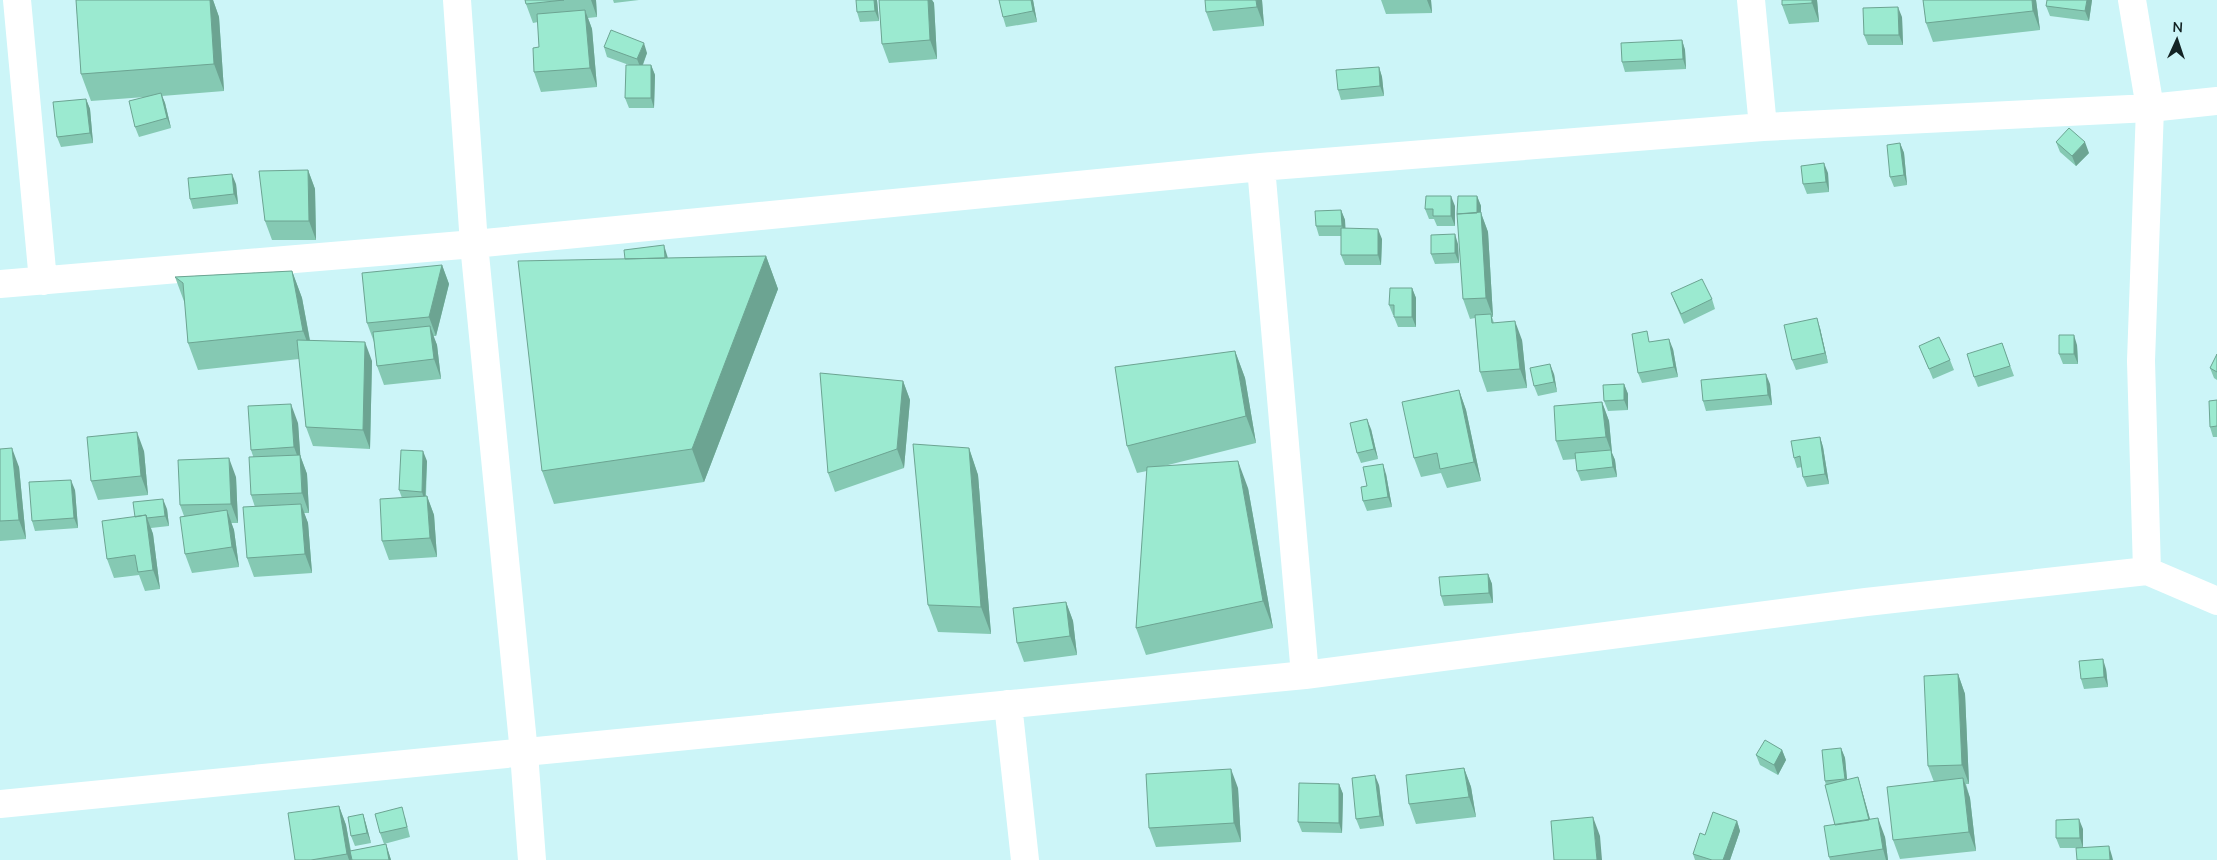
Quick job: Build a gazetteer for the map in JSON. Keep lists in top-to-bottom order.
{
  "north": "top"
}
